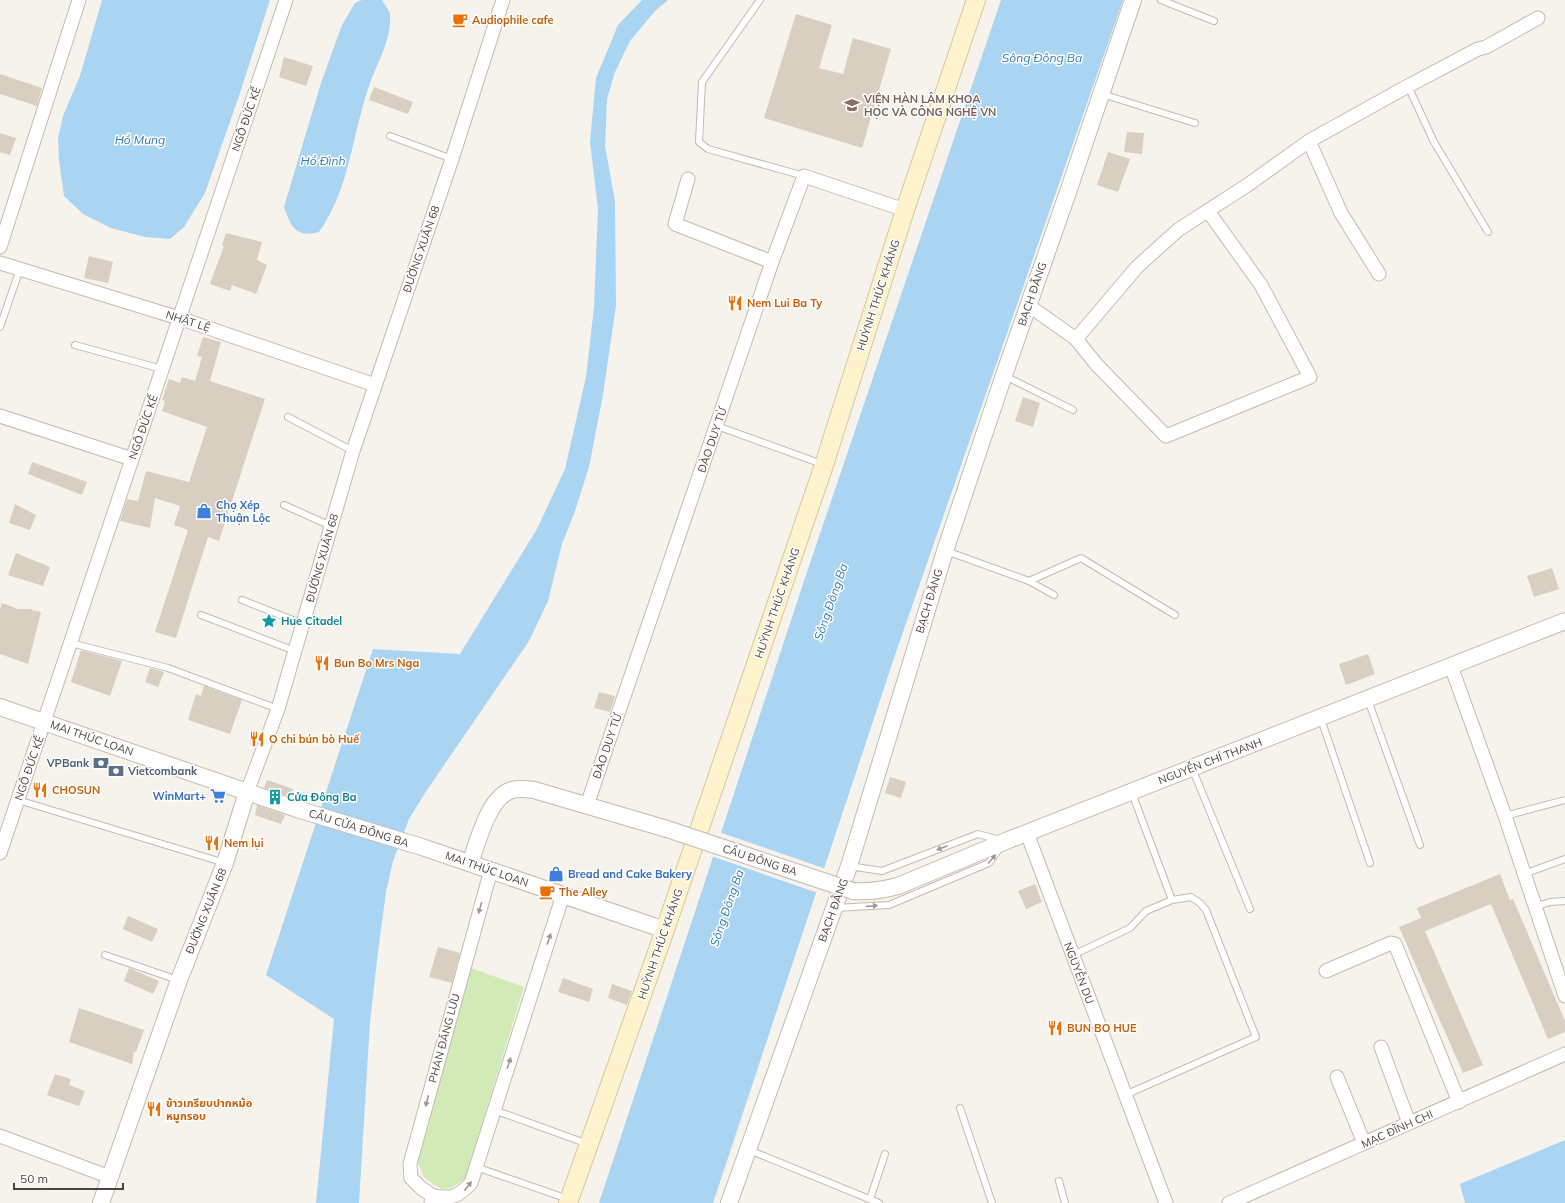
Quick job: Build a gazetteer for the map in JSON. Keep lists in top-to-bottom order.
{
  "streets": {
    "main road": ["HUỲNH THÚC KHÁNG"],
    "street": [
      "NGÔ ĐỨC KẾ",
      "ĐƯỜNG XUÂN 68",
      "BẠCH ĐẰNG",
      "NHẬT LỆ",
      "ĐÀO DUY TỪ",
      "MAI THÚC LOAN",
      "NGUYỄN CHÍ THANH",
      "CẦU CỬA ĐÔNG BA",
      "CẦU ĐÔNG BA",
      "NGUYỄN DU",
      "PHAN ĐĂNG LƯU",
      "MẠC ĐĨNH CHI"
    ]
  },
  "crossings": [
    ["NGÔ ĐỨC KẾ", "NHẬT LỆ"],
    ["NGÔ ĐỨC KẾ", "MAI THÚC LOAN"],
    ["ĐƯỜNG XUÂN 68", "NHẬT LỆ"],
    ["ĐƯỜNG XUÂN 68", "MAI THÚC LOAN"],
    ["HUỲNH THÚC KHÁNG", "MAI THÚC LOAN"],
    ["ĐÀO DUY TỪ", "CẦU ĐÔNG BA"],
    ["MAI THÚC LOAN", "CẦU CỬA ĐÔNG BA"],
    ["MAI THÚC LOAN", "PHAN ĐĂNG LƯU"],
    ["NGUYỄN CHÍ THANH", "CẦU ĐÔNG BA"],
    ["NGUYỄN CHÍ THANH", "NGUYỄN DU"]
  ],
  "water": ["Sông Đông Ba", "Hồ Mung", "Hồ Đình"],
  "places": {
    "cafe": ["Audiophile cafe", "The Alley"],
    "school or university": ["VIỆN HÀN LÂM KHOA HỌC VÀ CÔNG NGHỆ VN"],
    "restaurant": [
      "Nem Lui Ba Ty",
      "Bun Bo Mrs Nga",
      "O chi bún bò Huế",
      "CHOSUN",
      "Nem lụi",
      "BUN BO HUE",
      "ข้าวเกรียบปากหม้อ หมูกรอบ"
    ],
    "shop": ["Chợ Xép Thuận Lộc", "Bread and Cake Bakery"],
    "place": ["Hue Citadel"],
    "bank": ["VPBank", "Vietcombank"],
    "supermarket": ["WinMart+"],
    "building": ["Cửa Đông Ba"]
  },
  "scale_bar": "50 m"
}
